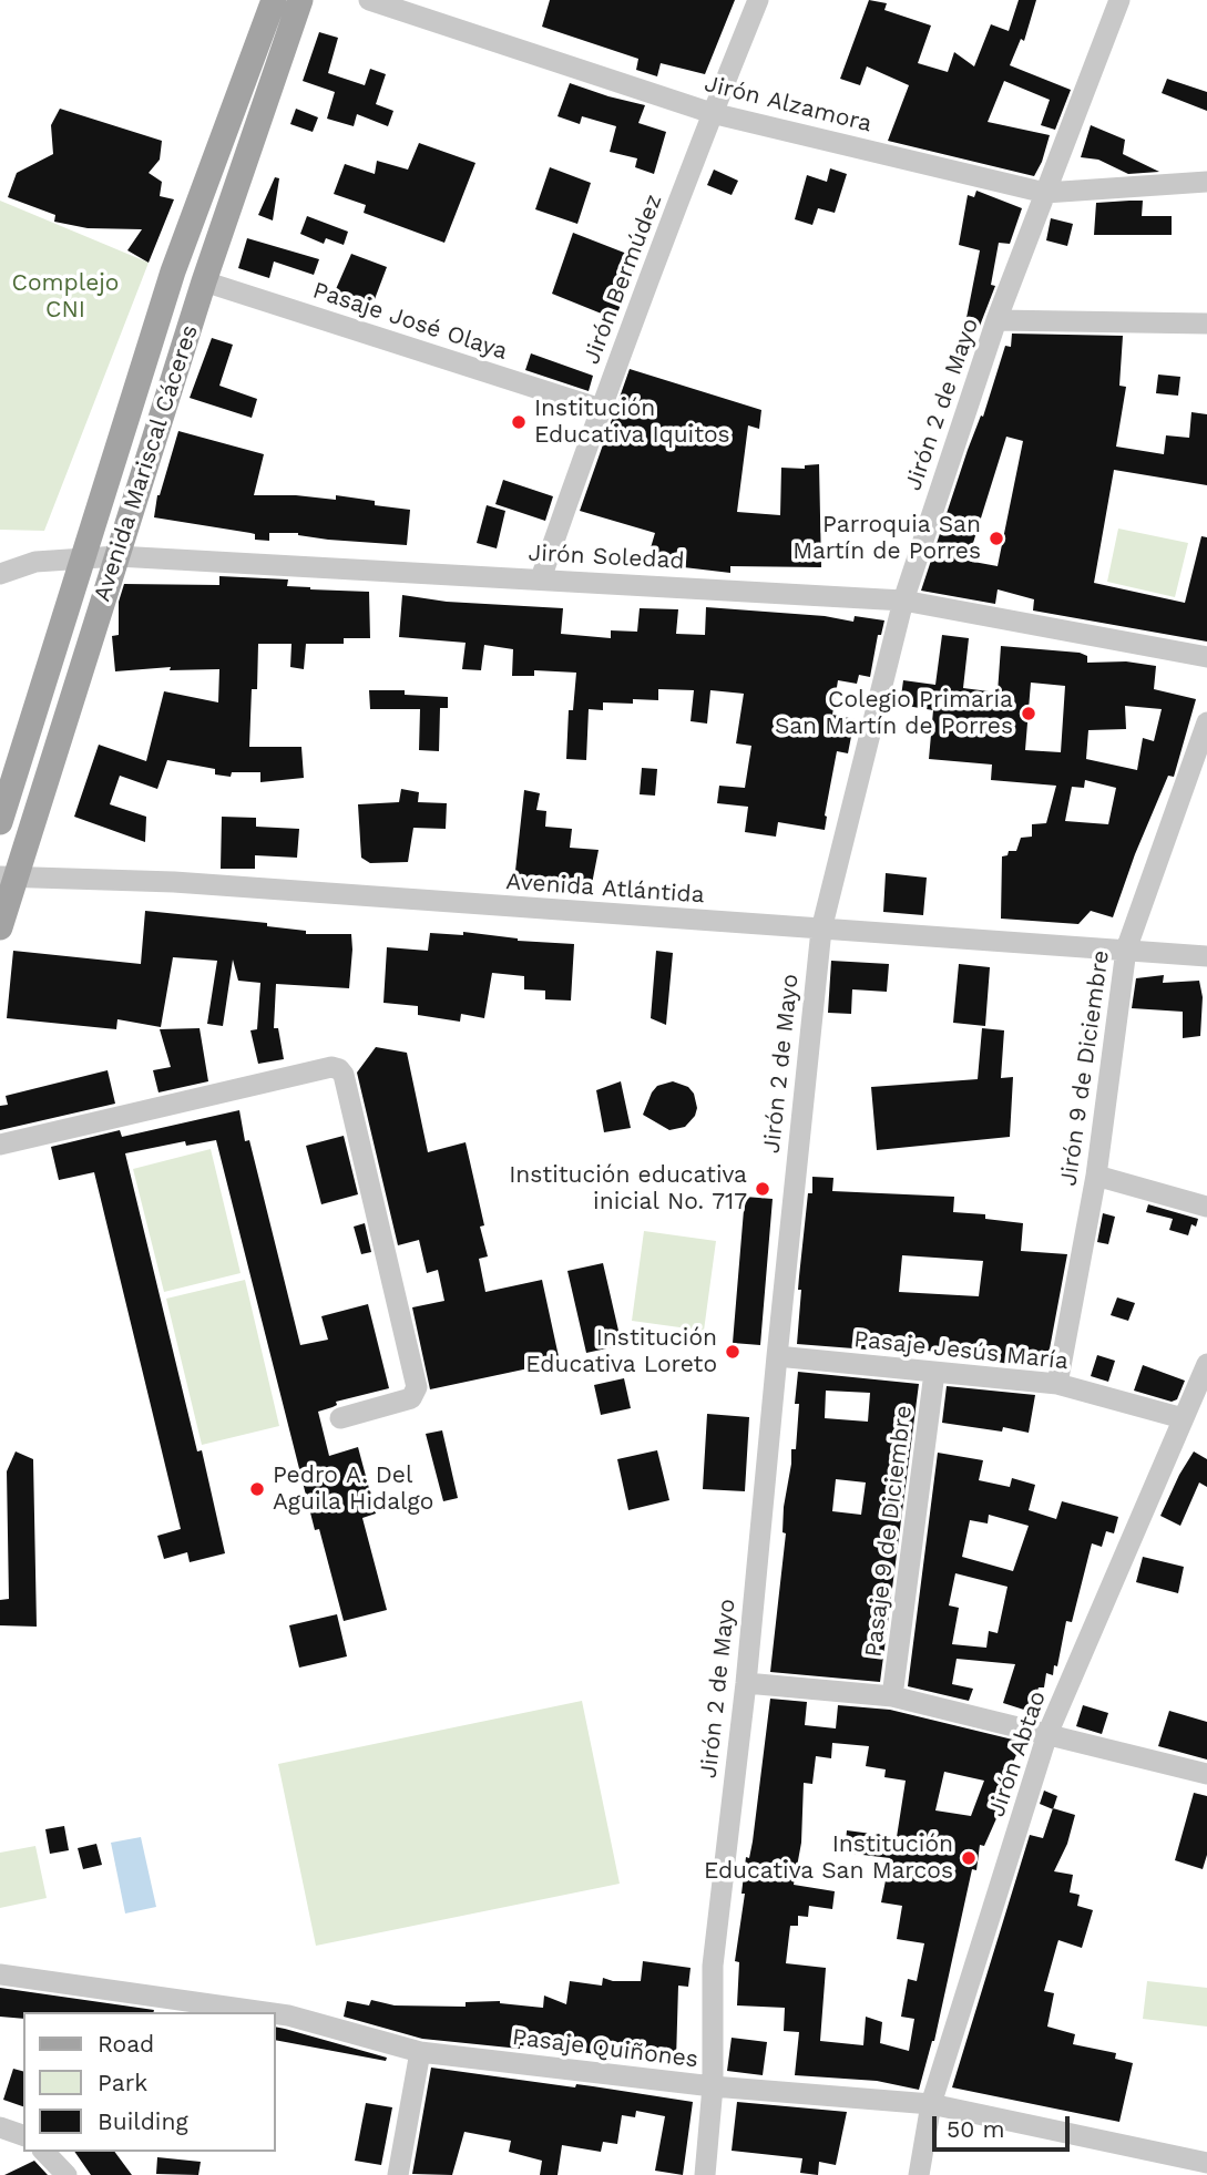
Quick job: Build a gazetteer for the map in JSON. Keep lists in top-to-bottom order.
{
  "streets": {
    "main road": ["Avenida Mariscal Cáceres"],
    "street": [
      "Jirón Alzamora",
      "Jirón Bermúdez",
      "Pasaje José Olaya",
      "Jirón 2 de Mayo",
      "Jirón Soledad",
      "Avenida Atlántida",
      "Jirón 9 de Diciembre",
      "Pasaje Jesús María",
      "Pasaje 9 de Diciembre",
      "Jirón Abtao",
      "Pasaje Quiñones"
    ]
  },
  "crossings": [
    ["Jirón Alzamora", "Jirón Bermúdez"],
    ["Jirón Alzamora", "Jirón 2 de Mayo"],
    ["Jirón Bermúdez", "Pasaje José Olaya"],
    ["Jirón Bermúdez", "Jirón Soledad"],
    ["Pasaje José Olaya", "Avenida Mariscal Cáceres"],
    ["Jirón 2 de Mayo", "Jirón Soledad"],
    ["Jirón 2 de Mayo", "Avenida Atlántida"],
    ["Jirón 2 de Mayo", "Pasaje Jesús María"],
    ["Jirón 2 de Mayo", "Pasaje Quiñones"],
    ["Avenida Mariscal Cáceres", "Jirón Soledad"],
    ["Avenida Mariscal Cáceres", "Avenida Atlántida"],
    ["Avenida Atlántida", "Jirón 9 de Diciembre"],
    ["Jirón 9 de Diciembre", "Pasaje Jesús María"],
    ["Pasaje Jesús María", "Pasaje 9 de Diciembre"],
    ["Pasaje Jesús María", "Jirón Abtao"],
    ["Jirón Abtao", "Pasaje Quiñones"]
  ],
  "parks": ["Complejo CNI"],
  "places": [
    "Institución Educativa Iquitos",
    "Parroquia San Martín de Porres",
    "Colegio Primaria San Martín de Porres",
    "Institución educativa inicial No. 717",
    "Institución Educativa Loreto",
    "Pedro A. Del Aguila Hidalgo",
    "Institución Educativa San Marcos"
  ],
  "legend": ["Road", "Park", "Building"],
  "scale_bar": "50 m"
}
